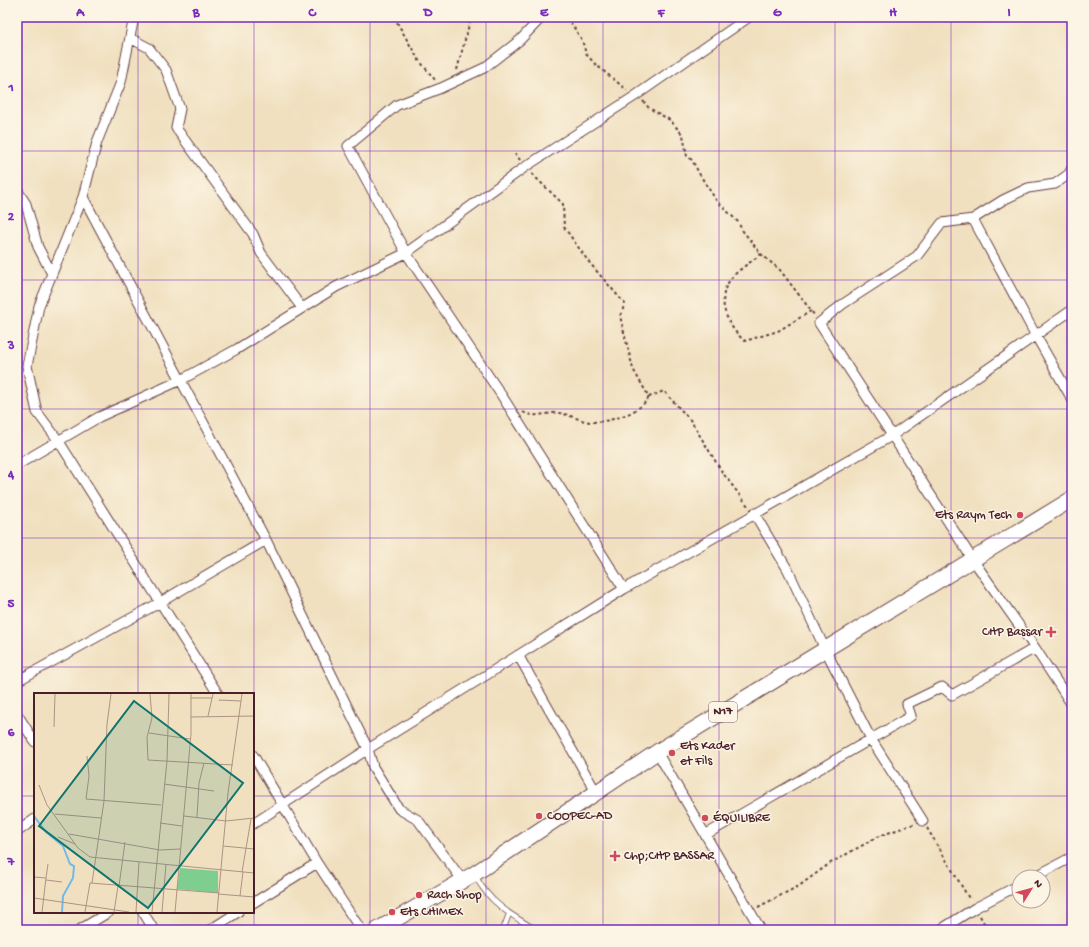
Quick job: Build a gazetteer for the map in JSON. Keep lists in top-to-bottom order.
{
  "streets": {
    "main road": ["N17"]
  },
  "places": {
    "other": [
      "Ets Raym Tech",
      "Ets Kader et Fils",
      "COOPEC-AD",
      "ÉQUILIBRE",
      "Rach Shop",
      "Ets CHIMEX"
    ],
    "health": ["CHP Bassar", "Chp;CHP BASSAR"]
  },
  "north": "top right",
  "grid": {
    "columns": [
      "A",
      "B",
      "C",
      "D",
      "E",
      "F",
      "G",
      "H",
      "I"
    ],
    "rows": [
      "1",
      "2",
      "3",
      "4",
      "5",
      "6",
      "7"
    ]
  }
}
